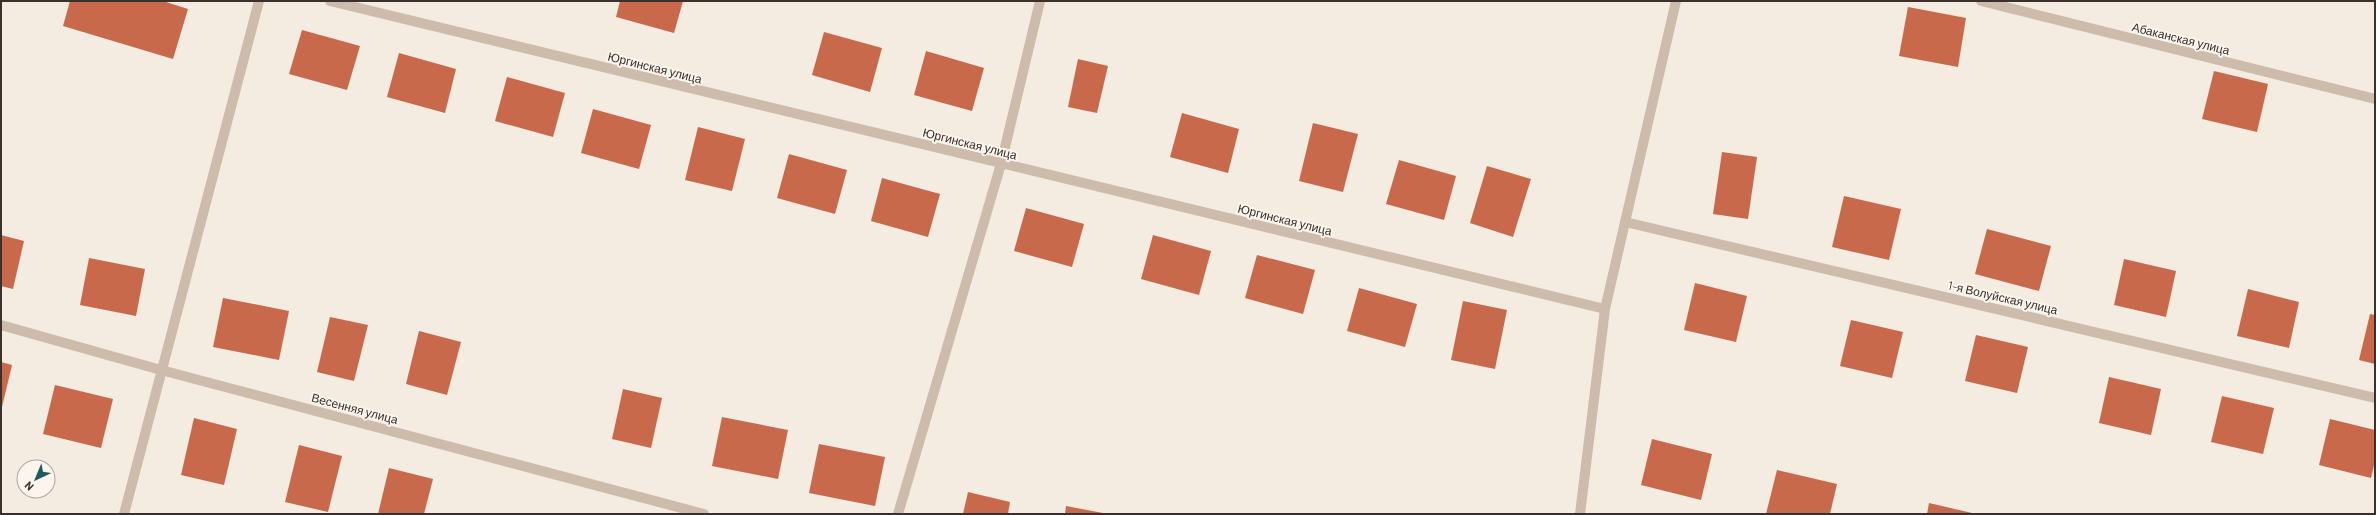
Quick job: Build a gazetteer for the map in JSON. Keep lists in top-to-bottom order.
{
  "streets": {
    "street": [
      "Абаканская улица",
      "Юргинская улица",
      "1-я Волуйская улица",
      "Весенняя улица"
    ]
  },
  "north": "bottom left"
}
